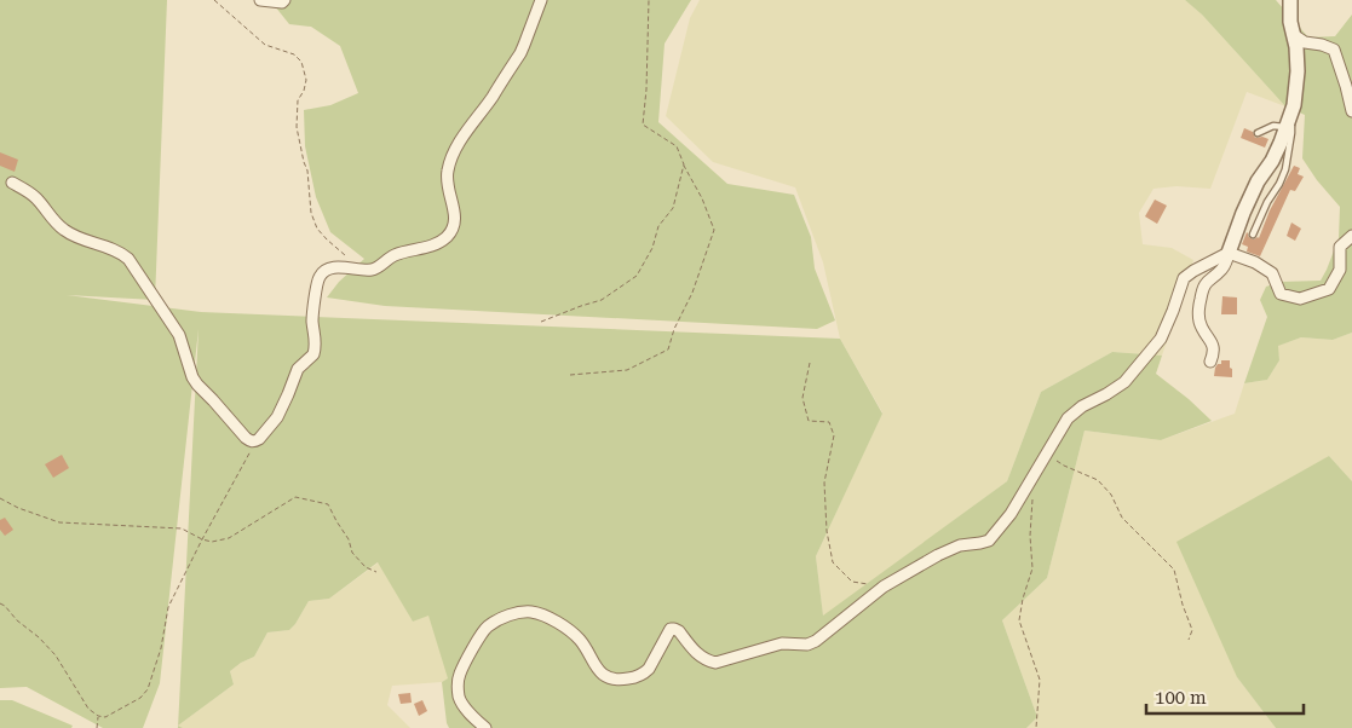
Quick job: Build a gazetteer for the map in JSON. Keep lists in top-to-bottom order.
{
  "scale_bar": "100 m"
}
